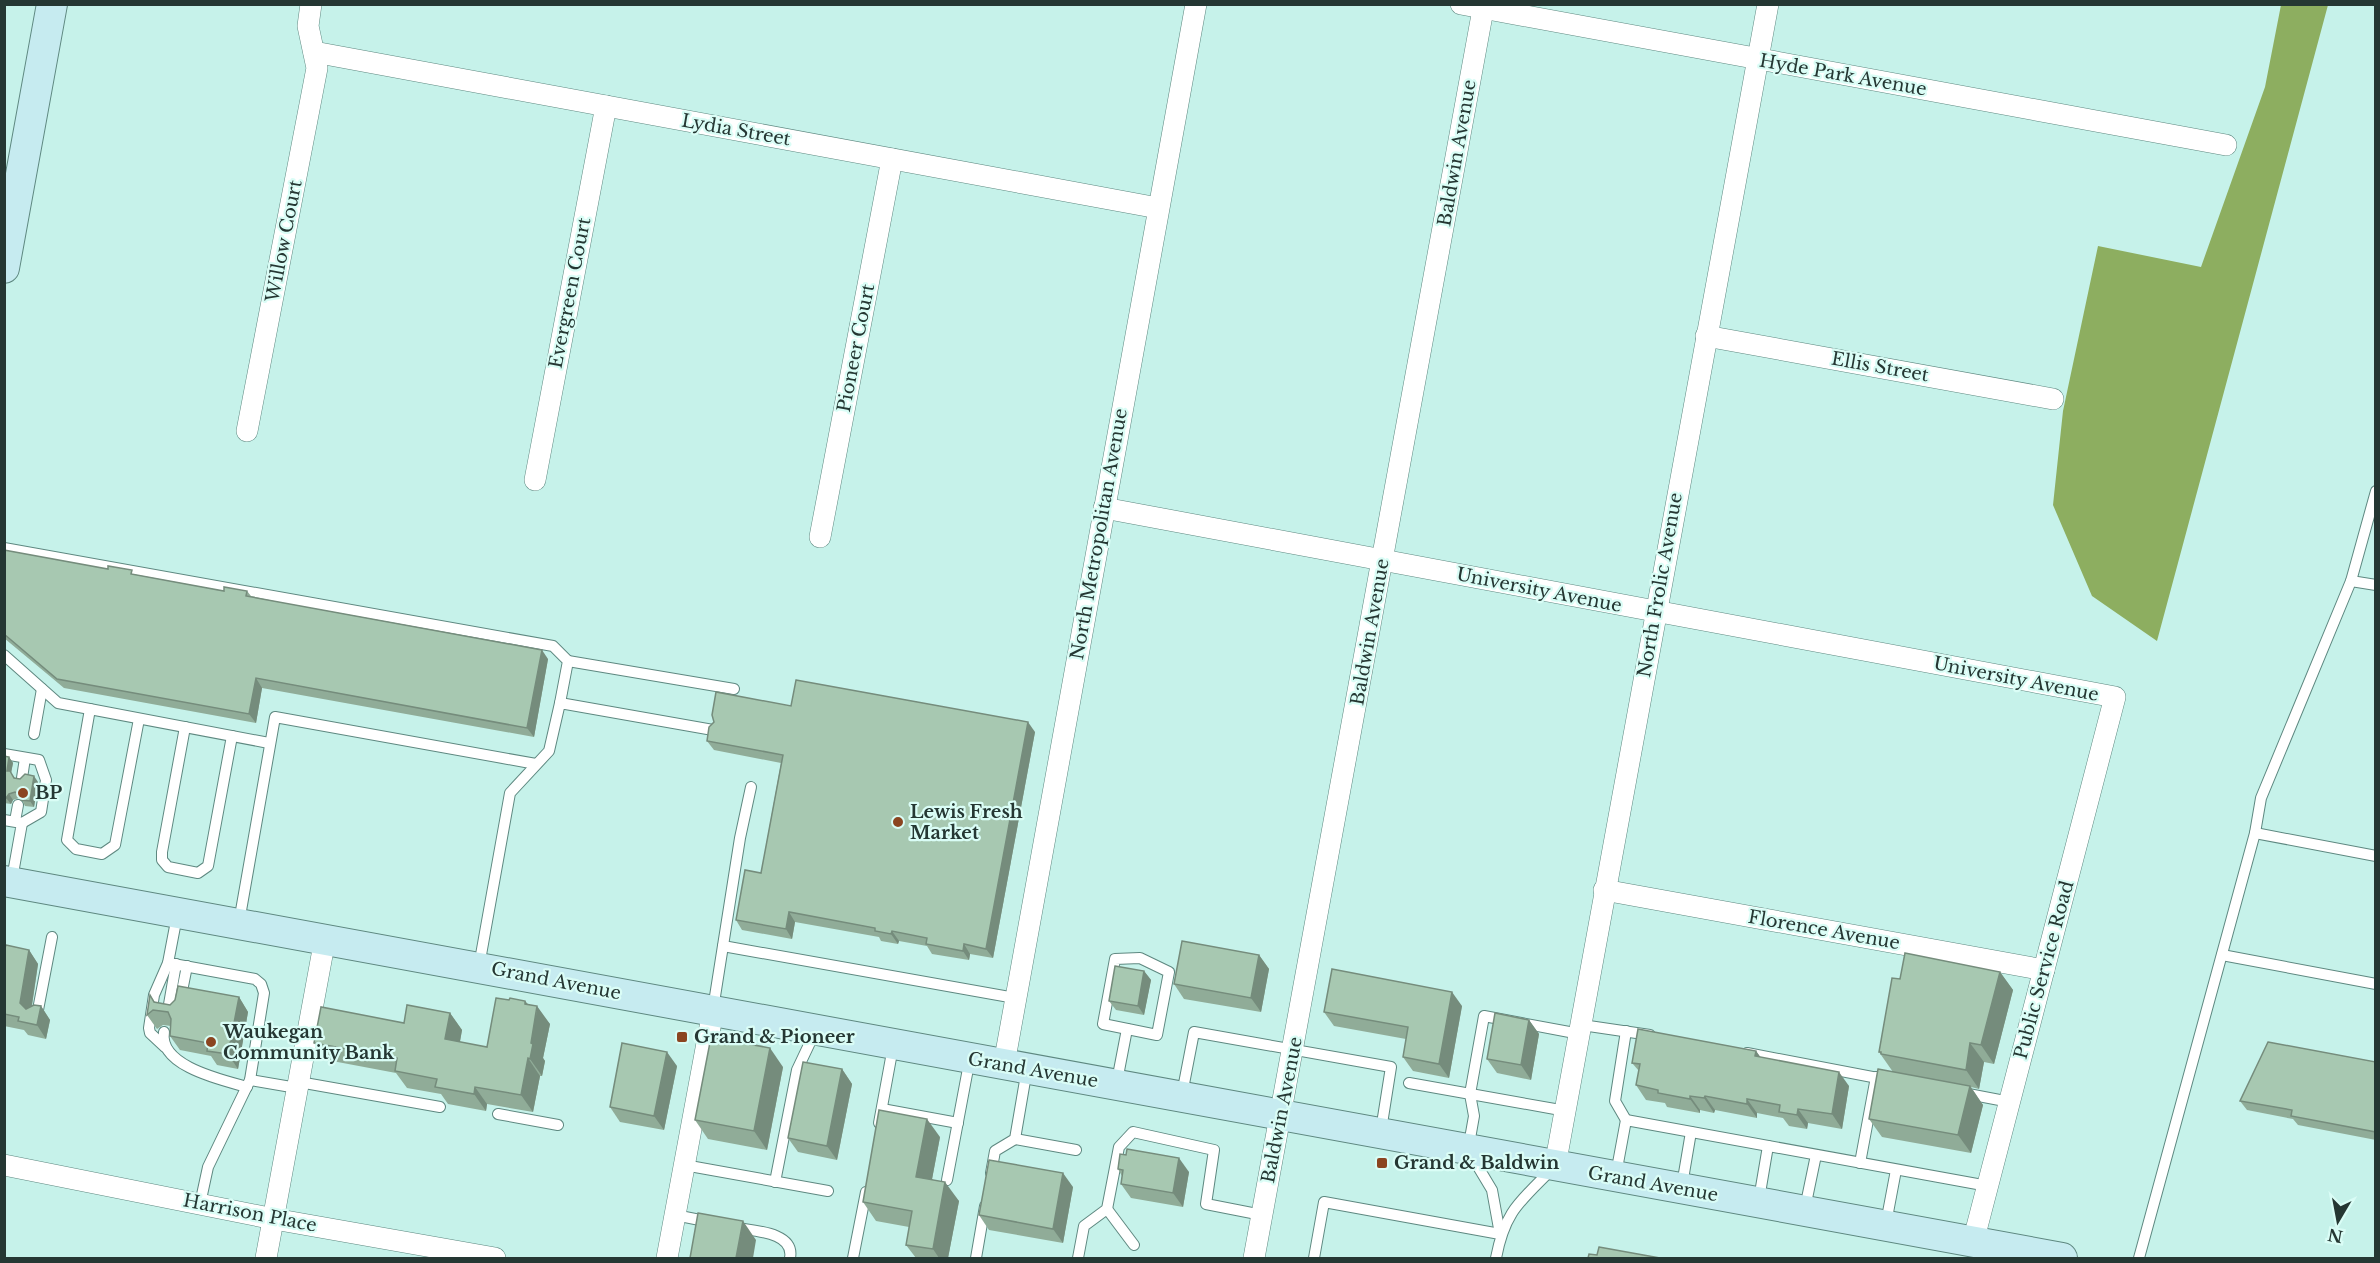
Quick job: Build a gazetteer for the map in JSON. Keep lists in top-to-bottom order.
{
  "streets": {
    "main road": ["Grand Avenue"],
    "street": [
      "Hyde Park Avenue",
      "Lydia Street",
      "Baldwin Avenue",
      "Willow Court",
      "Evergreen Court",
      "Pioneer Court",
      "Ellis Street",
      "North Metropolitan Avenue",
      "North Frolic Avenue",
      "University Avenue",
      "Florence Avenue",
      "Public Service Road",
      "Harrison Place"
    ]
  },
  "crossings": [
    ["Hyde Park Avenue", "Baldwin Avenue"],
    ["Hyde Park Avenue", "North Frolic Avenue"],
    ["Lydia Street", "Willow Court"],
    ["Lydia Street", "Evergreen Court"],
    ["Lydia Street", "Pioneer Court"],
    ["Lydia Street", "North Metropolitan Avenue"],
    ["Baldwin Avenue", "University Avenue"],
    ["Baldwin Avenue", "Grand Avenue"],
    ["Ellis Street", "North Frolic Avenue"],
    ["North Metropolitan Avenue", "University Avenue"],
    ["North Metropolitan Avenue", "Grand Avenue"],
    ["North Frolic Avenue", "University Avenue"],
    ["North Frolic Avenue", "Florence Avenue"],
    ["North Frolic Avenue", "Grand Avenue"],
    ["University Avenue", "Public Service Road"],
    ["Florence Avenue", "Public Service Road"],
    ["Public Service Road", "Grand Avenue"]
  ],
  "places": {
    "other": ["BP", "Lewis Fresh Market", "Waukegan Community Bank"],
    "transit": ["Grand & Pioneer", "Grand & Baldwin"]
  },
  "north": "bottom"
}
